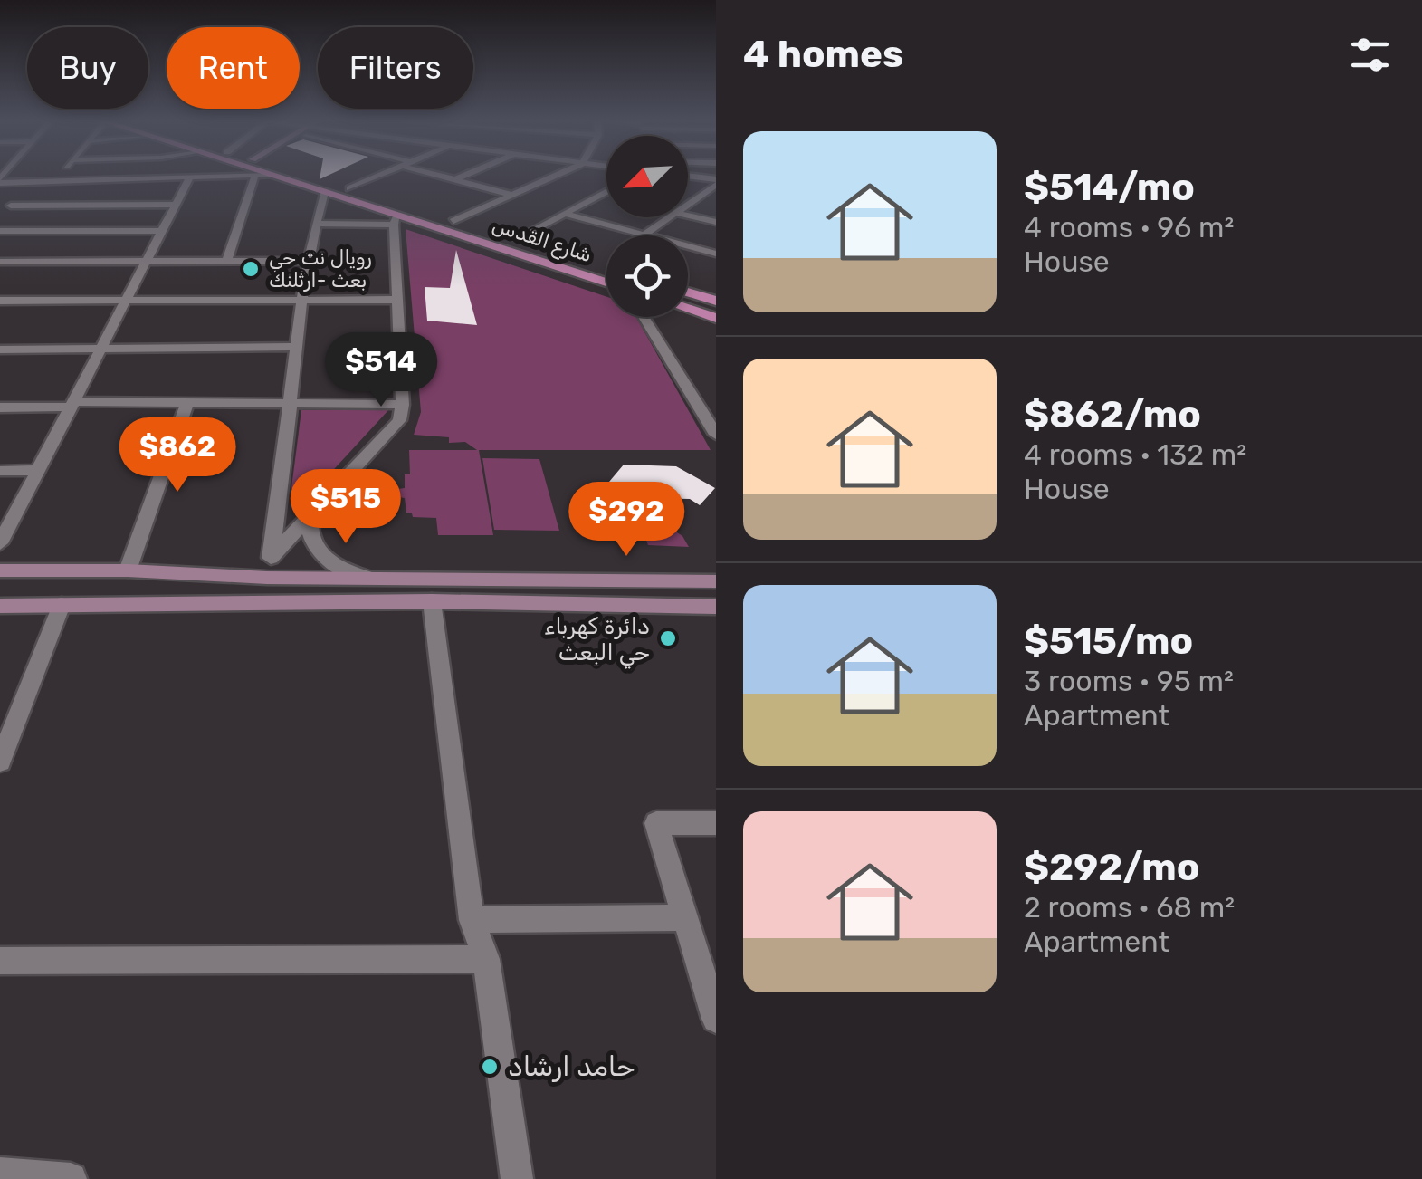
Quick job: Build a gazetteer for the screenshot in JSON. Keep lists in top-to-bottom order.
{
  "streets": {
    "main road": ["شارع القدس"]
  },
  "places": ["رويال نت حي بعث -ارثلنك", "دائرة كهرباء حي البعث", "حامد ارشاد"],
  "north": "bottom left",
  "page": {
    "heading": "4 homes",
    "chip": ["Buy", "Rent", "Filters"],
    "list": [
      {
        "name": "$514/mo",
        "note": "4 rooms · 96 m² · House"
      },
      {
        "name": "$862/mo",
        "note": "4 rooms · 132 m² · House"
      },
      {
        "name": "$515/mo",
        "note": "3 rooms · 95 m² · Apartment"
      },
      {
        "name": "$292/mo",
        "note": "2 rooms · 68 m² · Apartment"
      }
    ],
    "price": [
      "$514",
      "$862",
      "$515",
      "$292"
    ]
  }
}
